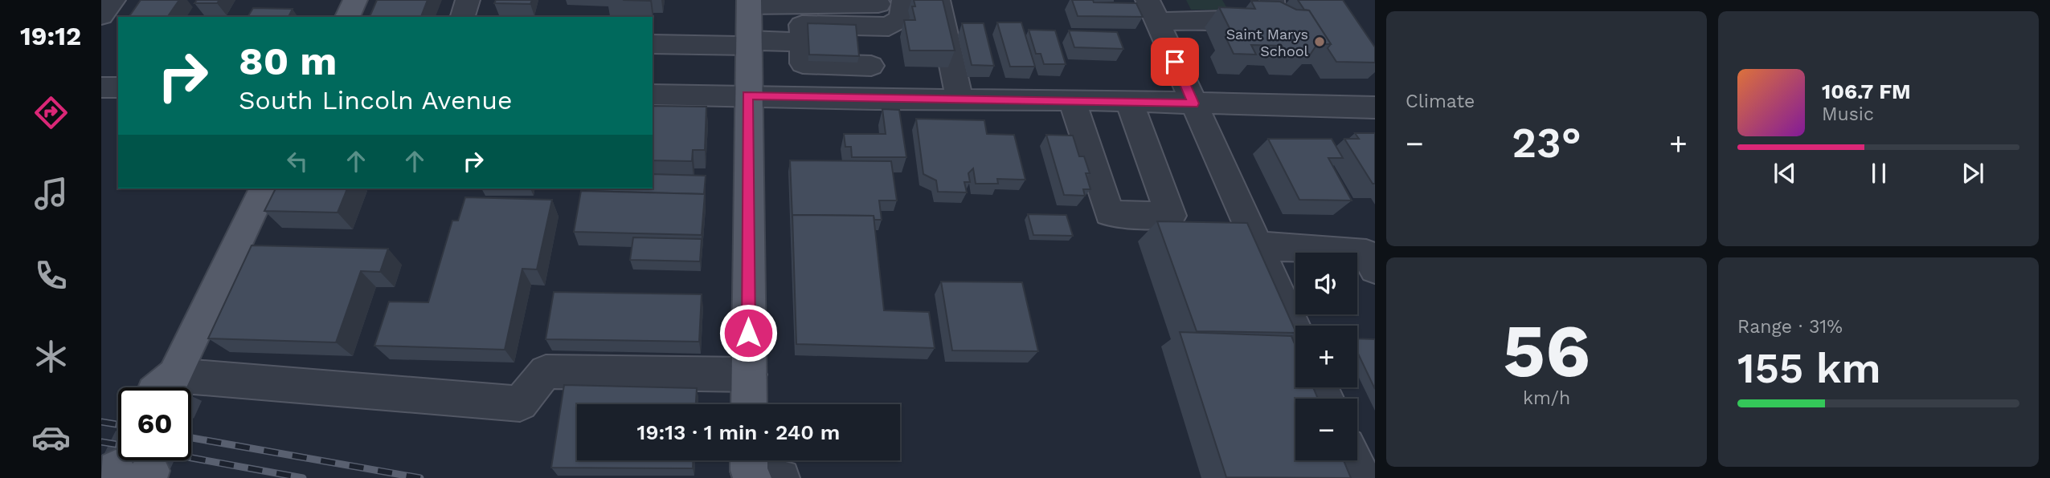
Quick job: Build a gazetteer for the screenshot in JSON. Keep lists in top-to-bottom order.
{
  "places": ["Saint Marys School"],
  "page": {
    "tabs": "19:12",
    "tile": [
      "Climate",
      ["56", "km/h"],
      ["Range · 31%", "155 km"]
    ],
    "turn": ["80 m", "South Lincoln Avenue"],
    "song": ["106.7 FM", "Music"],
    "heat": ["−", "23°", "+"],
    "map_buttons": ["+", "−"],
    "limit": "60",
    "trip": "19:13 · 1 min · 240 m"
  }
}
